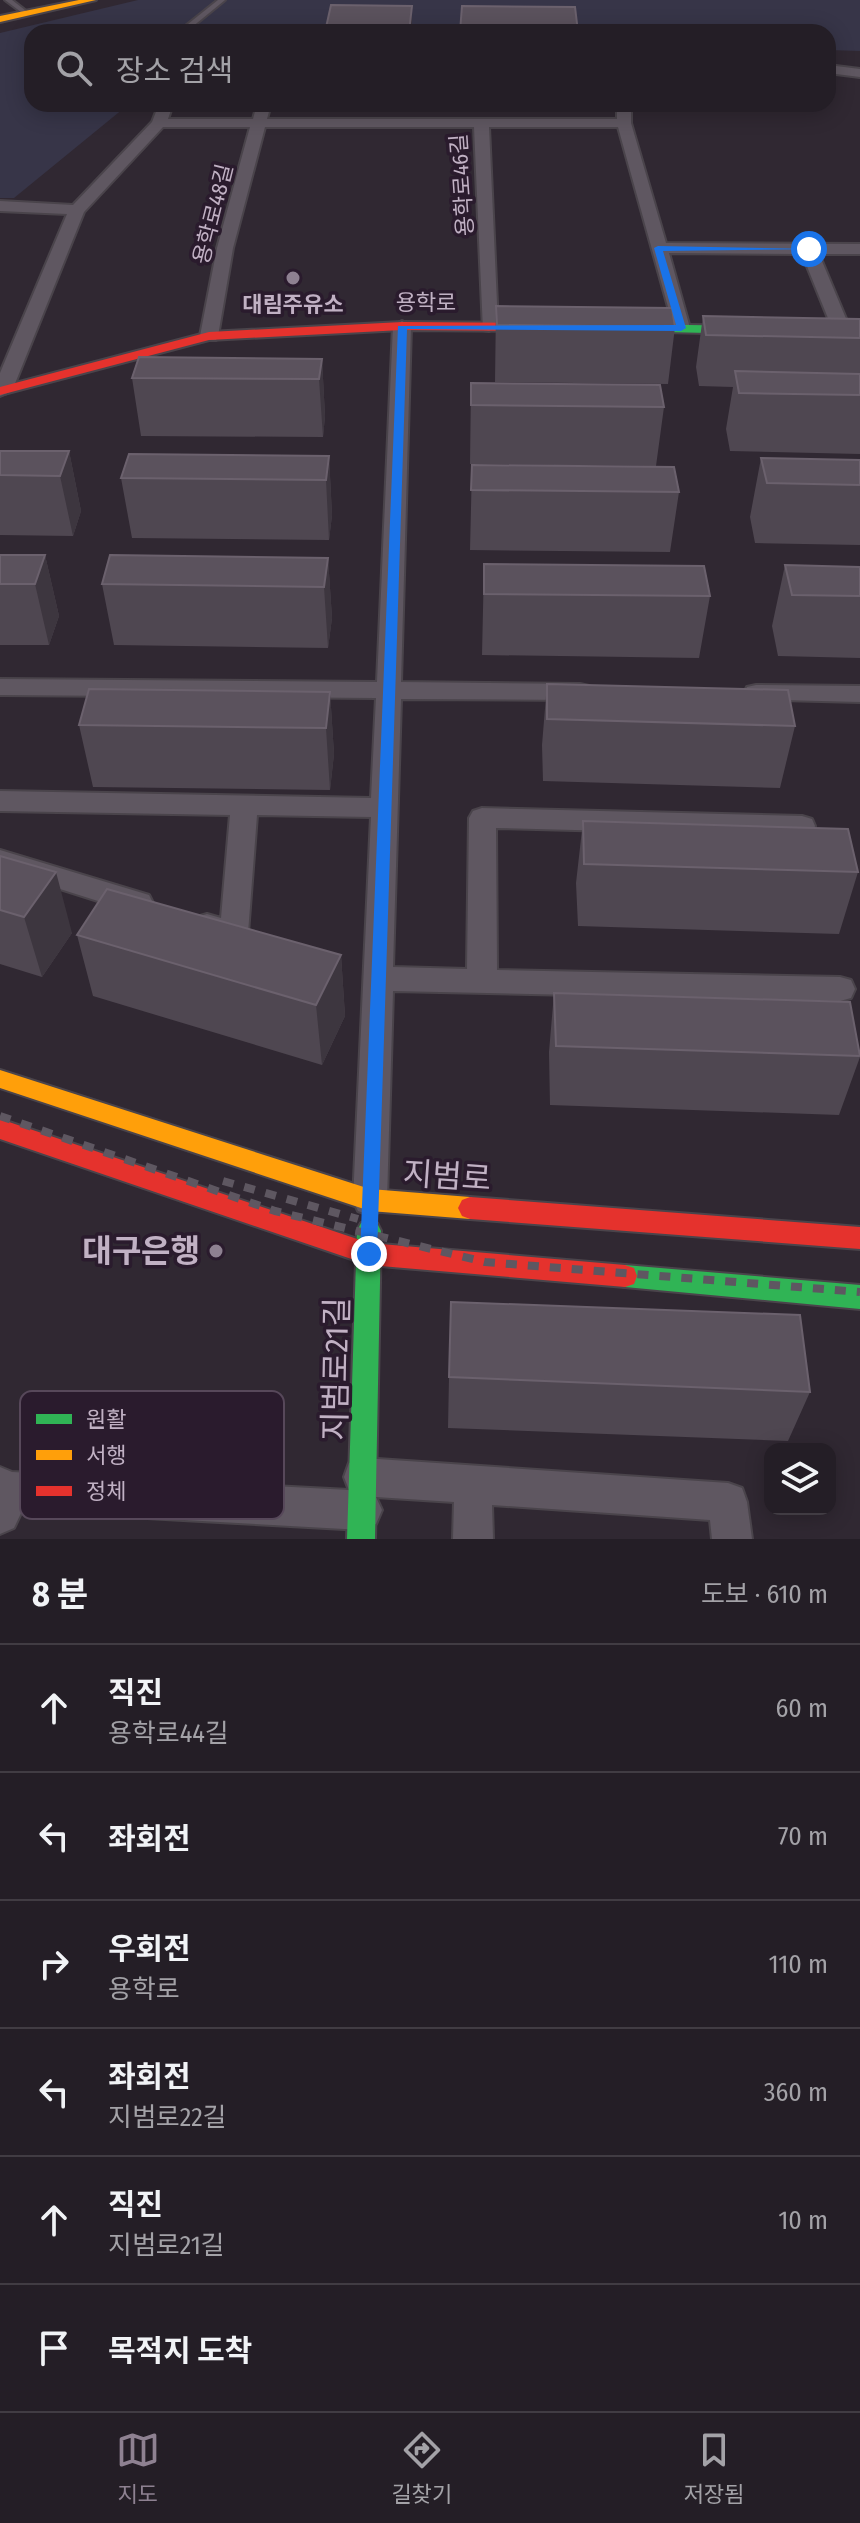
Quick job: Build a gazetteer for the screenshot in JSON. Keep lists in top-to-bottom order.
{
  "streets": {
    "main road": ["용학로", "지범로", "지범로21길"],
    "street": ["용학로46길", "용학로48길"]
  },
  "crossings": [
    ["용학로46길", "용학로48길"],
    ["용학로46길", "용학로"],
    ["용학로48길", "용학로"],
    ["지범로", "지범로21길"]
  ],
  "places": ["대림주유소", "대구은행"],
  "legend": ["원활", "서행", "정체"],
  "page": {
    "search": "장소 검색",
    "heading": ["8 분", "도보 · 610 m"],
    "list": [
      ["직진", "용학로44길", "60 m"],
      ["좌회전", "70 m"],
      ["우회전", "용학로", "110 m"],
      ["좌회전", "지범로22길", "360 m"],
      ["직진", "지범로21길", "10 m"],
      "목적지 도착"
    ],
    "nav": ["지도", "길찾기", "저장됨"]
  }
}
